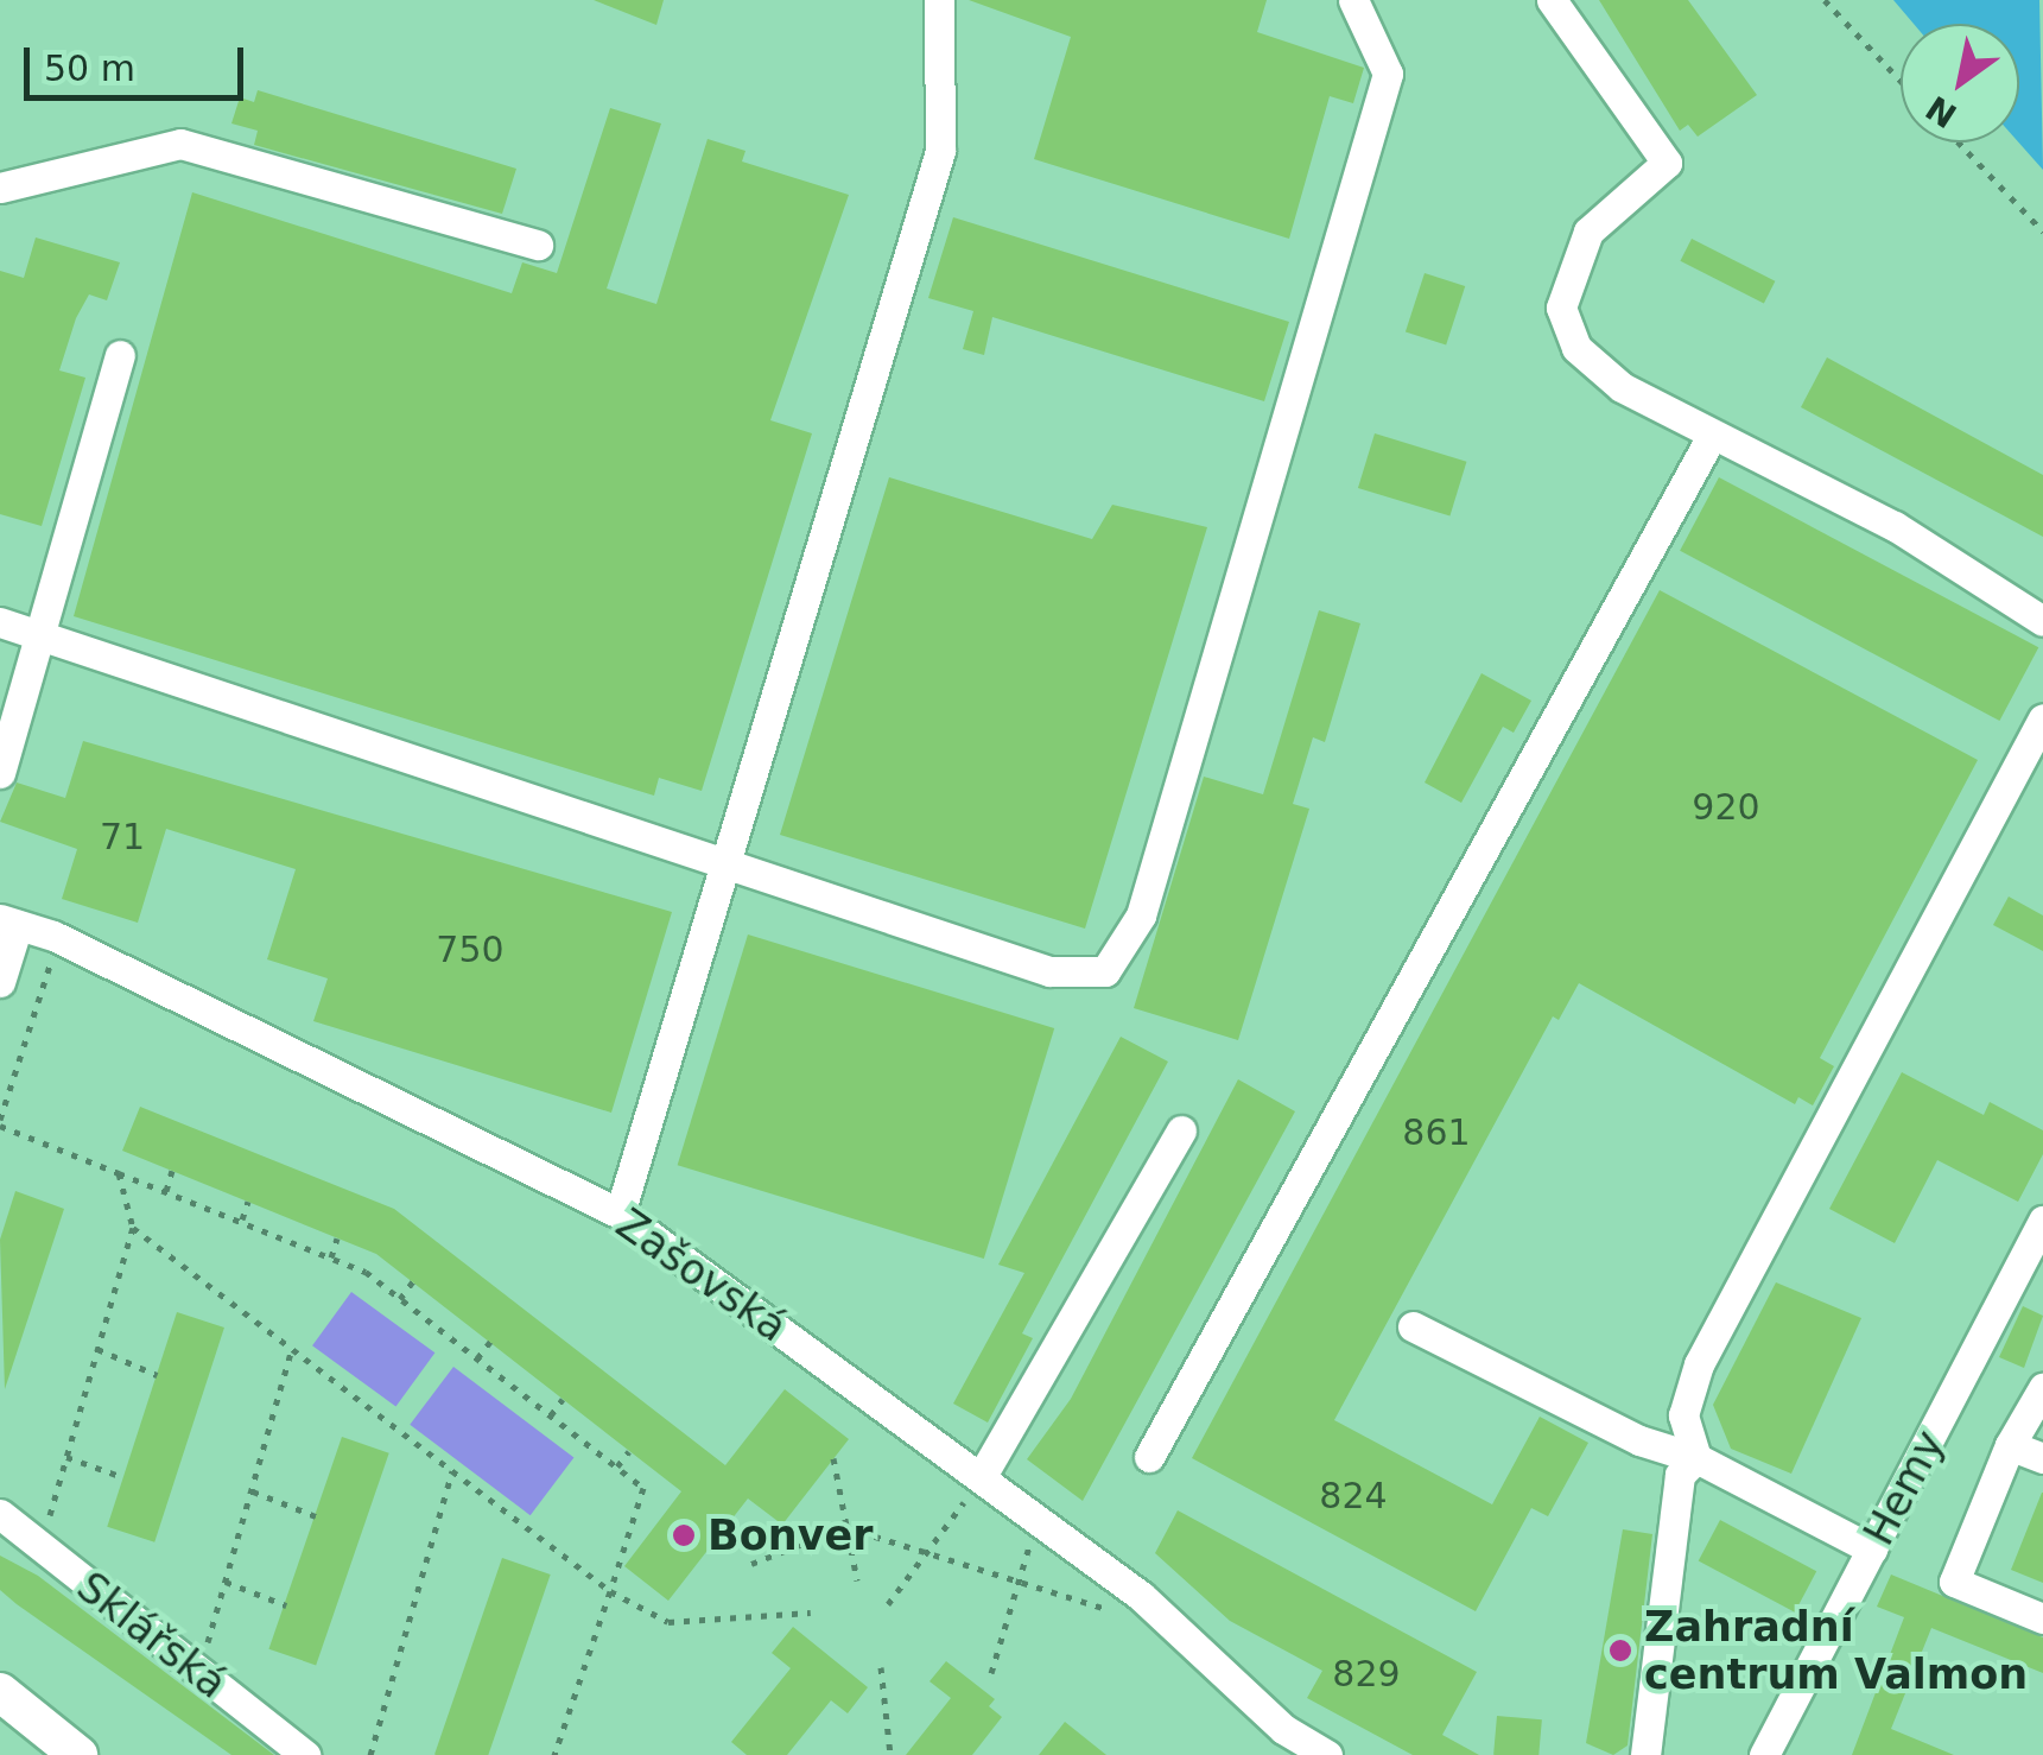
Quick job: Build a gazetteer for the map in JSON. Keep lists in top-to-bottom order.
{
  "streets": {
    "street": ["Zašovská", "Hemy", "Sklářská"]
  },
  "places": ["Bonver", "Zahradní centrum Valmon"],
  "house_numbers": [
    "920",
    "71",
    "750",
    "861",
    "824",
    "829"
  ],
  "scale_bar": "50 m",
  "north": "bottom left"
}
